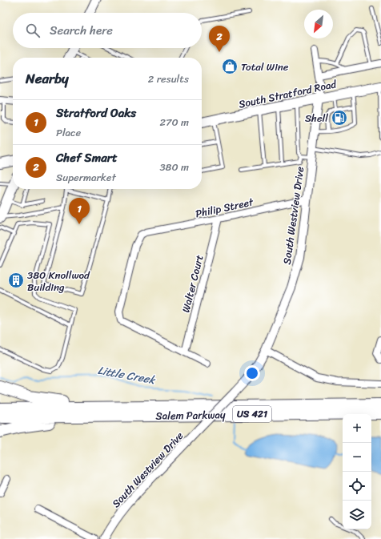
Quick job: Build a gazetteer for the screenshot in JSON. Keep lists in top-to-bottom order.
{
  "streets": {
    "highway": ["US 421", "Salem Parkway"],
    "main road": ["South Stratford Road"],
    "street": ["Philip Street", "South Westview Drive", "Walter Court"]
  },
  "crossings": [
    ["South Stratford Road", "South Westview Drive"],
    ["Philip Street", "South Westview Drive"],
    ["Philip Street", "Walter Court"]
  ],
  "water": ["Little Creek"],
  "places": {
    "shop": ["Total Wine"],
    "fuel station": ["Shell"],
    "building": ["380 Knollwod Building"]
  },
  "north": "bottom left",
  "page": {
    "search": "Search here",
    "pins": ["2", "1"],
    "heading": ["Nearby", "2 results"],
    "list": [
      {
        "mark": "1",
        "name": "Stratford Oaks",
        "note": "Place",
        "value": "270 m"
      },
      {
        "mark": "2",
        "name": "Chef Smart",
        "note": "Supermarket",
        "value": "380 m"
      }
    ],
    "map_buttons": ["+", "−"]
  }
}
